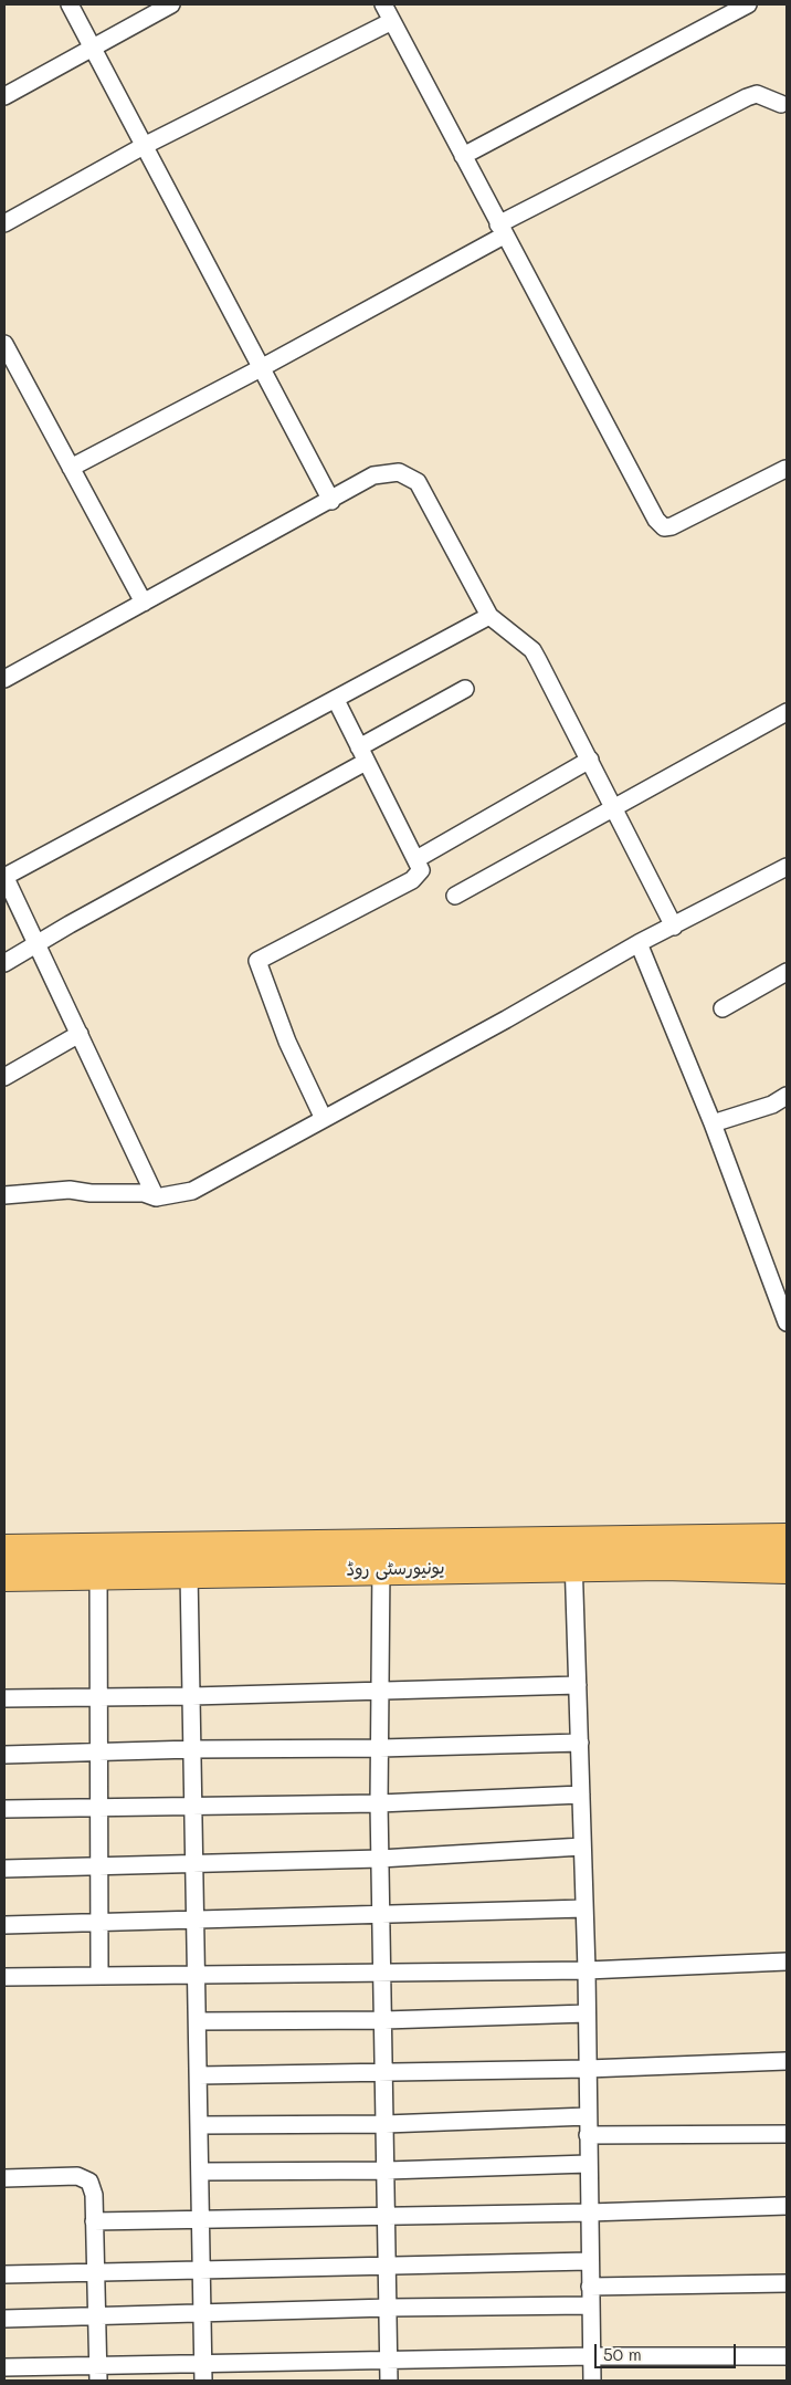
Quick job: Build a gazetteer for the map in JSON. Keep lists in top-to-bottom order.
{
  "streets": {
    "highway": ["یونیورسٹی روڈ"]
  },
  "scale_bar": "50 m"
}
